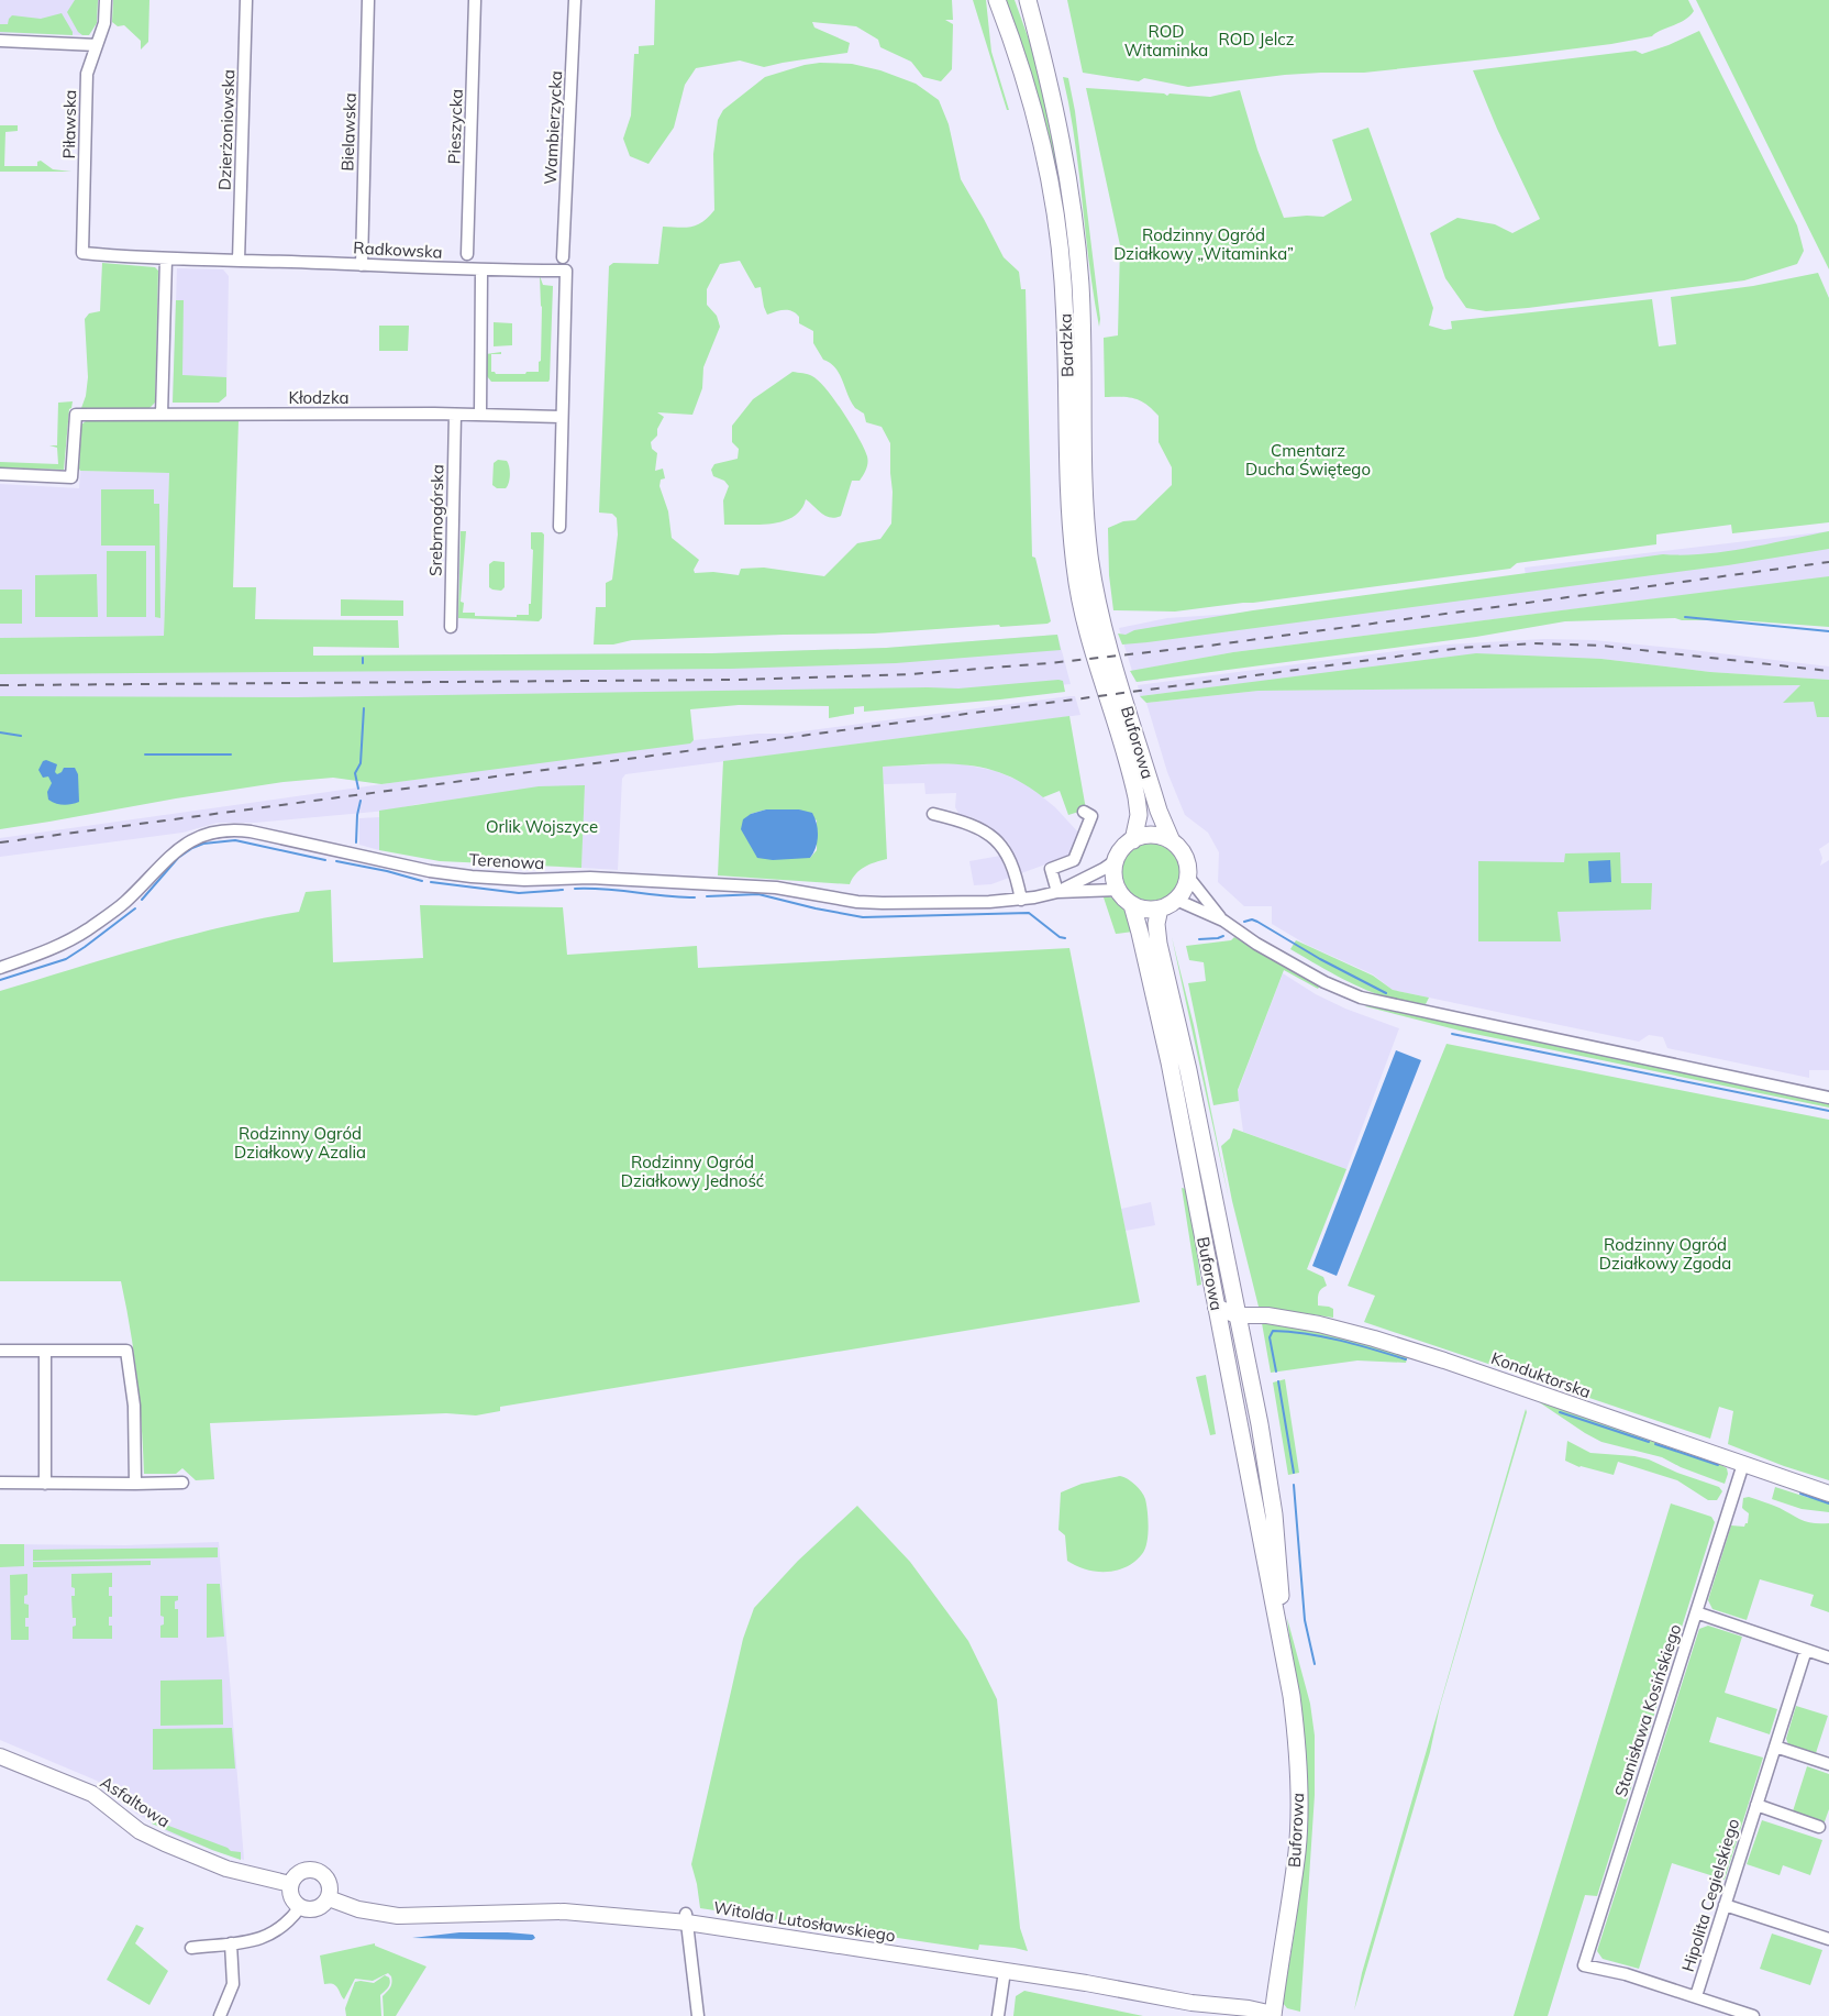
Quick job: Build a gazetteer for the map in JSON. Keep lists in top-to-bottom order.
{
  "streets": {
    "main road": ["Bardzka", "Buforowa"],
    "street": [
      "Piławska",
      "Pieszycka",
      "Wambierzycka",
      "Dzierżoniowska",
      "Bielawska",
      "Radkowska",
      "Kłodzka",
      "Srebrnogórska",
      "Terenowa",
      "Konduktorska",
      "Stanisława Kosińskiego",
      "Asfaltowa",
      "Hipolita Cegielskiego",
      "Witolda Lutosławskiego"
    ]
  },
  "crossings": [
    ["Piławska", "Radkowska"],
    ["Dzierżoniowska", "Radkowska"],
    ["Bielawska", "Radkowska"],
    ["Radkowska", "Kłodzka"],
    ["Bardzka", "Buforowa"],
    ["Kłodzka", "Srebrnogórska"],
    ["Buforowa", "Terenowa"],
    ["Buforowa", "Konduktorska"],
    ["Buforowa", "Witolda Lutosławskiego"],
    ["Konduktorska", "Stanisława Kosińskiego"],
    ["Stanisława Kosińskiego", "Hipolita Cegielskiego"],
    ["Asfaltowa", "Witolda Lutosławskiego"]
  ],
  "parks": [
    "ROD Witaminka",
    "ROD Jelcz",
    "Rodzinny Ogród Działkowy „Witaminka”",
    "Cmentarz Ducha Świętego",
    "Orlik Wojszyce",
    "Rodzinny Ogród Działkowy Azalia",
    "Rodzinny Ogród Działkowy Jedność",
    "Rodzinny Ogród Działkowy Zgoda"
  ]
}
